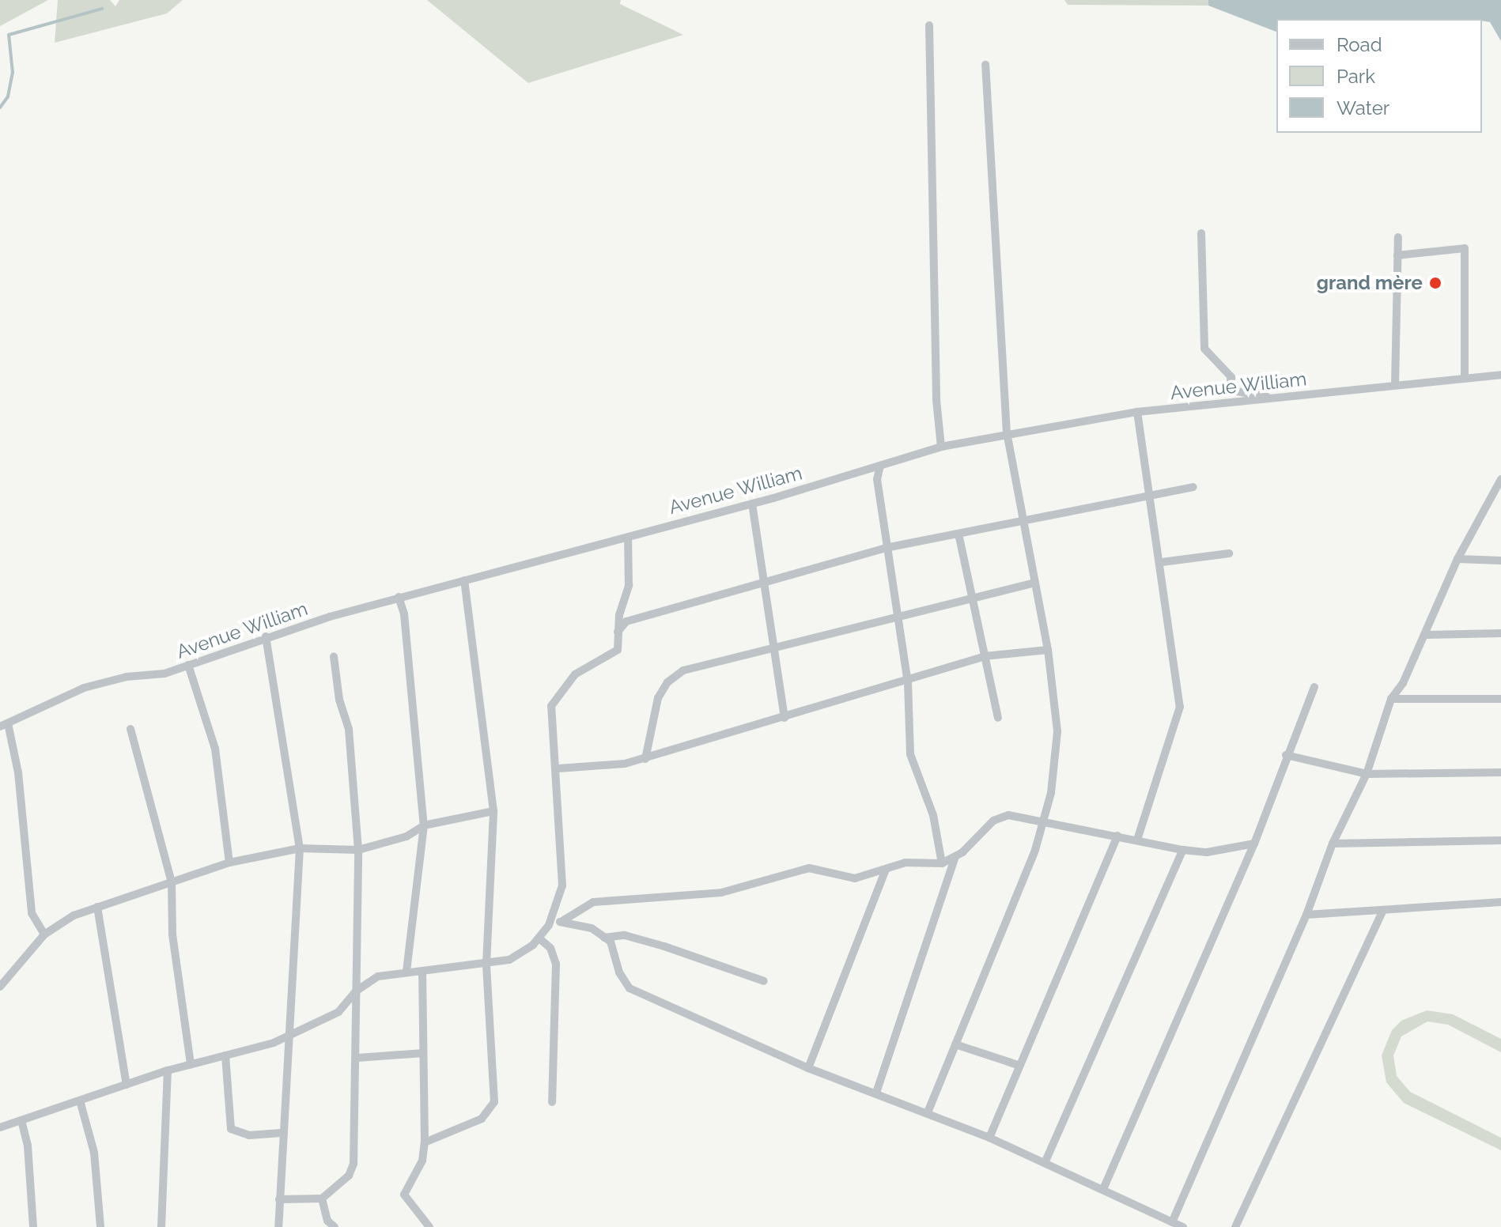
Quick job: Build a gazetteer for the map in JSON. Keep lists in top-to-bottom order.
{
  "streets": {
    "street": ["Avenue William"]
  },
  "places": ["grand mère"],
  "legend": ["Road", "Park", "Water"]
}
